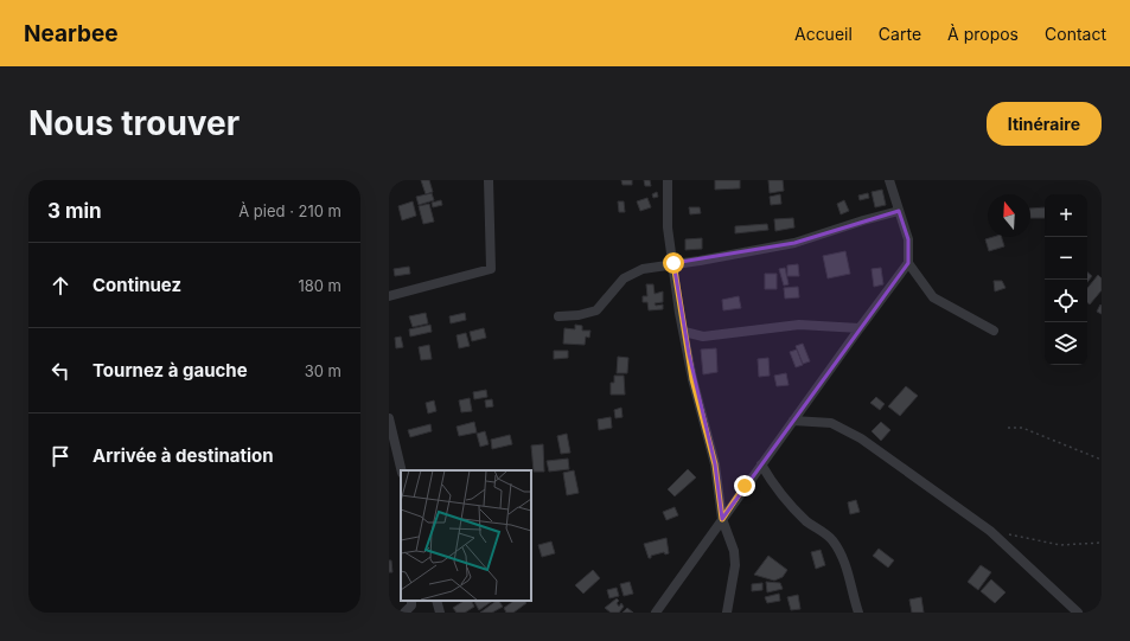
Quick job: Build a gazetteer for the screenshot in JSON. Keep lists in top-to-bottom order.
{
  "north": "top",
  "page": {
    "header": "Nearbee",
    "nav": [
      "Accueil",
      "Carte",
      "À propos",
      "Contact"
    ],
    "buttons": "Itinéraire",
    "title": "Nous trouver",
    "heading": ["3 min", "À pied · 210 m"],
    "map_buttons": ["+", "−"],
    "list": [
      ["Continuez", "180 m"],
      ["Tournez à gauche", "30 m"],
      "Arrivée à destination"
    ]
  }
}
